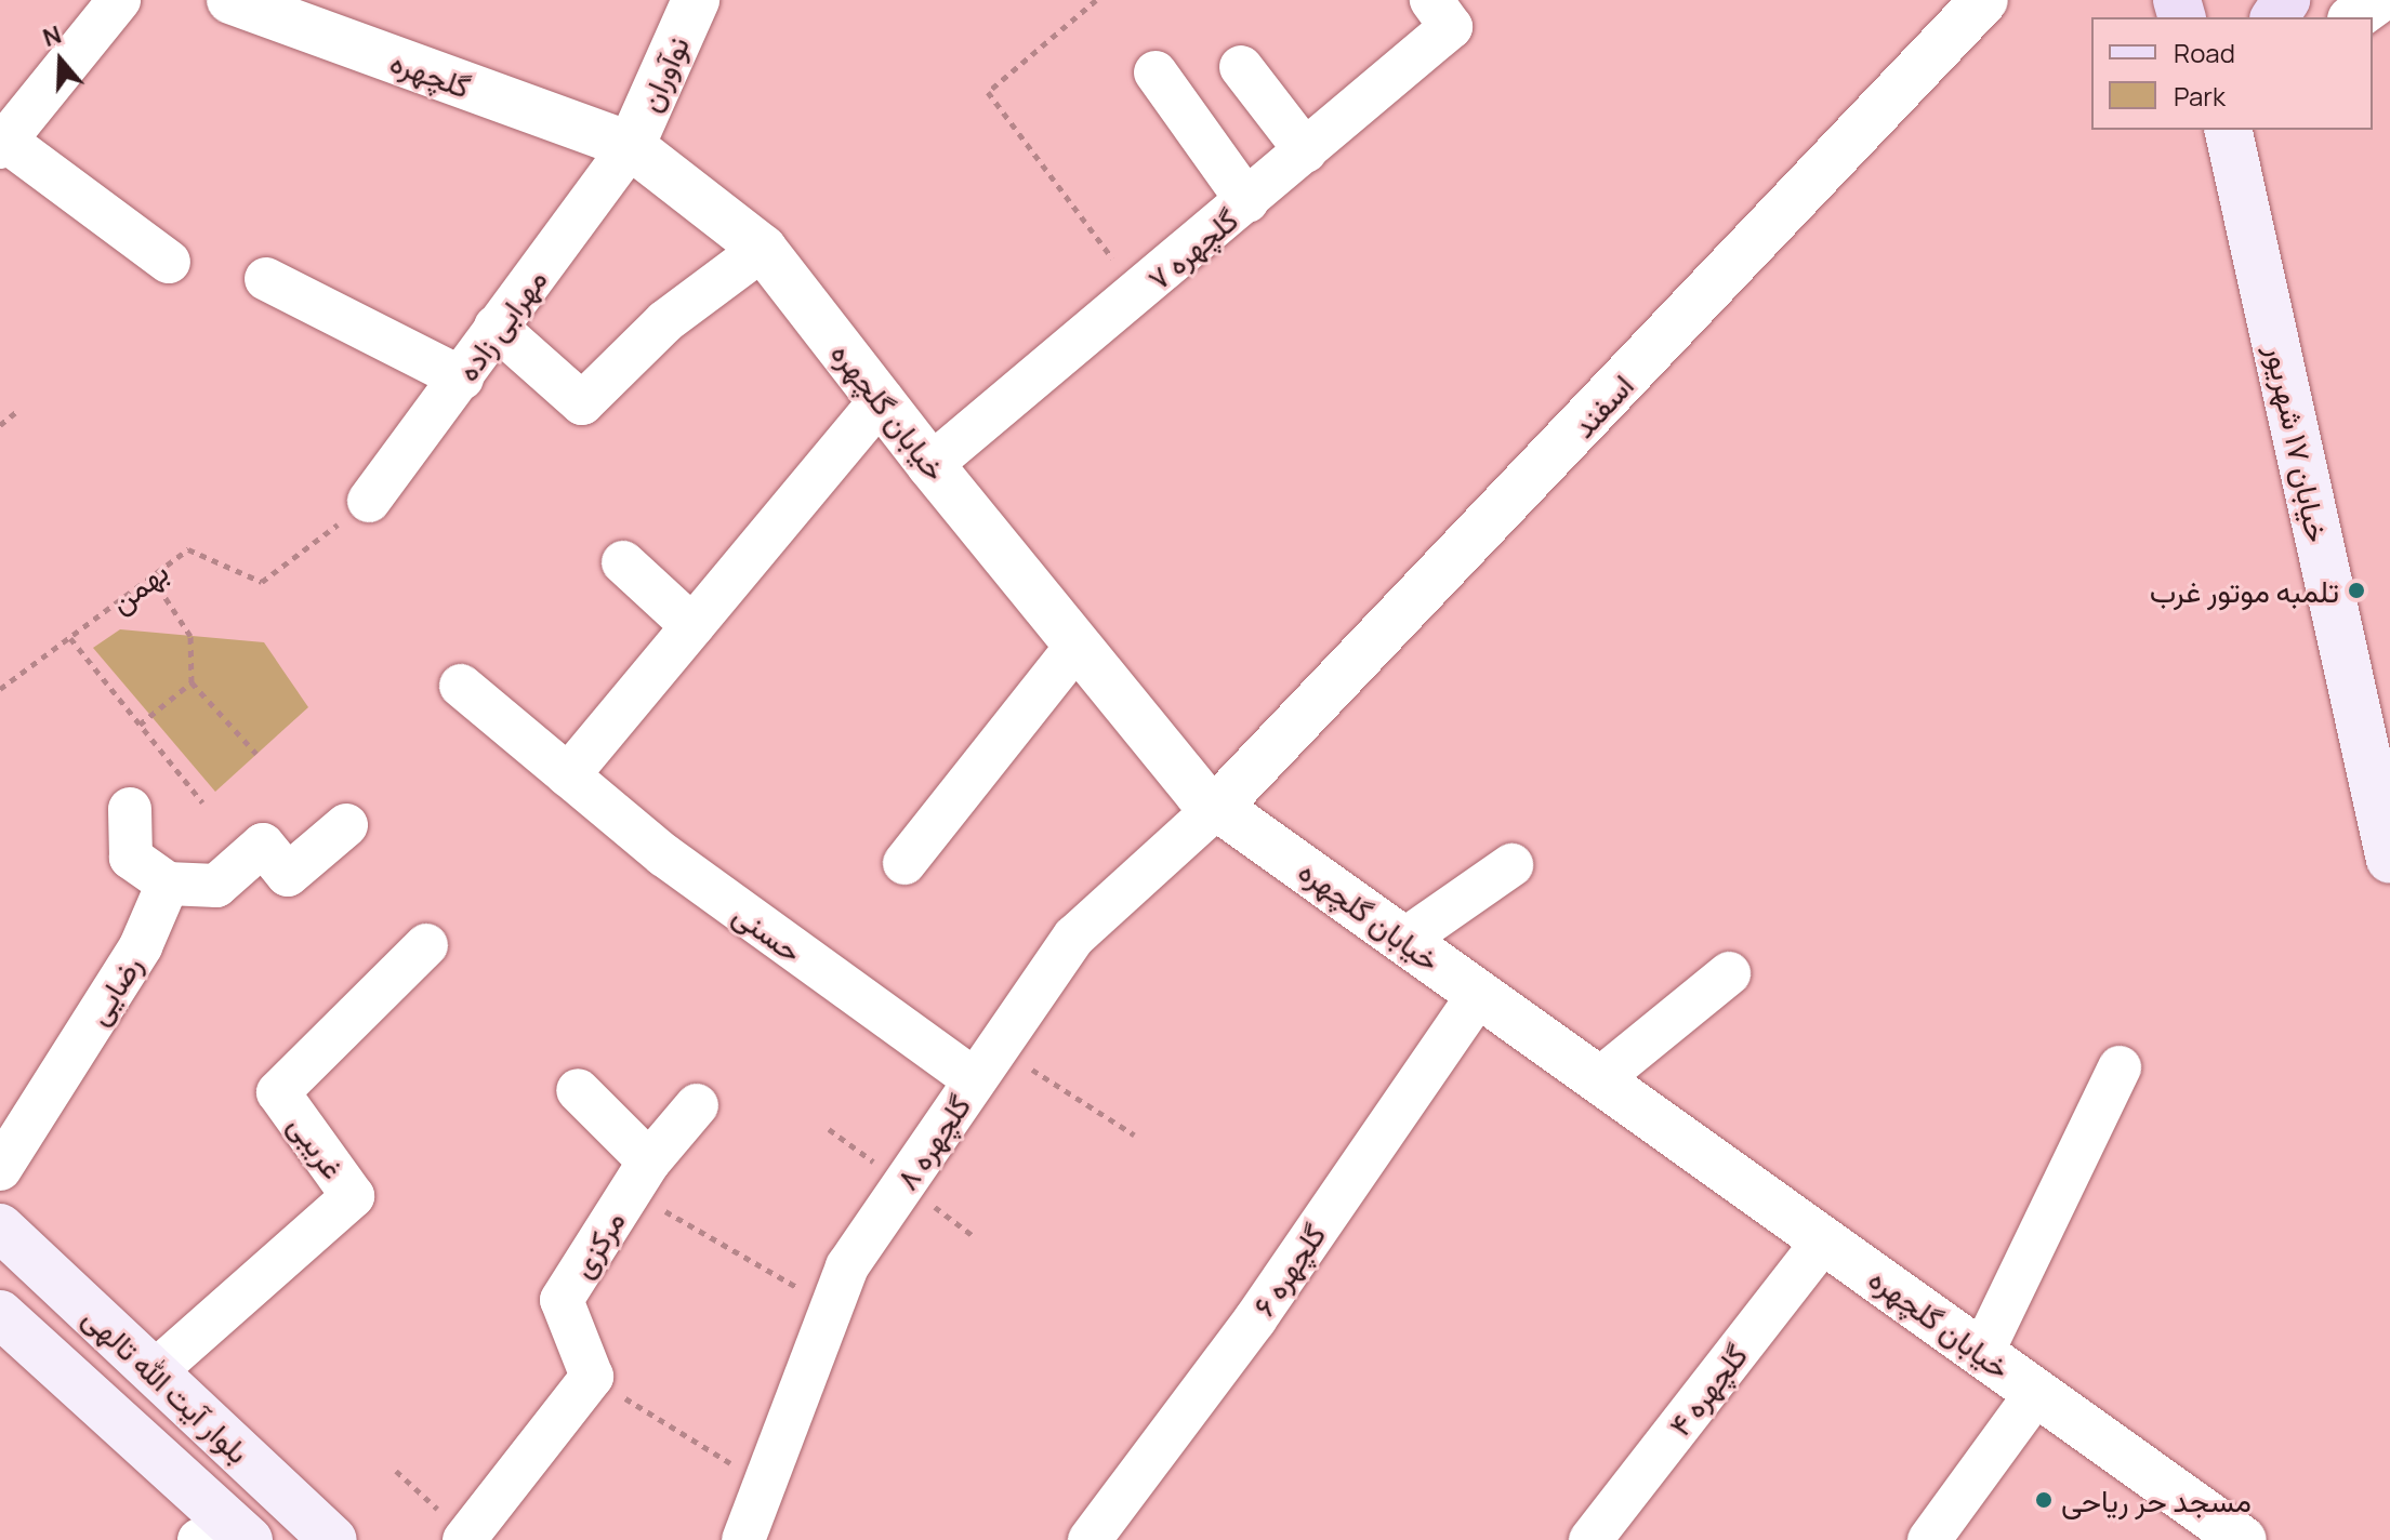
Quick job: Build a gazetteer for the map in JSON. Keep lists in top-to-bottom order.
{
  "streets": {
    "main road": ["خیابان ۱۷ شهریور", "بلوار آیت الله تالهی"],
    "street": [
      "گلچهره",
      "نوآوران",
      "گلچهره ۷",
      "مهرابی زاده",
      "اسفند",
      "خیابان گلچهره",
      "حسنی",
      "رضایی",
      "گلچهره ۸",
      "غریبی",
      "مرکزی",
      "گلچهره ۶",
      "گلچهره ۴"
    ],
    "path": ["بهمن"]
  },
  "crossings": [
    ["گلچهره", "نوآوران"],
    ["گلچهره", "مهرابی زاده"],
    ["گلچهره", "خیابان گلچهره"],
    ["نوآوران", "مهرابی زاده"],
    ["نوآوران", "خیابان گلچهره"],
    ["گلچهره ۷", "خیابان گلچهره"],
    ["مهرابی زاده", "خیابان گلچهره"],
    ["مهرابی زاده", "بهمن"],
    ["اسفند", "خیابان گلچهره"],
    ["اسفند", "گلچهره ۸"],
    ["خیابان گلچهره", "گلچهره ۸"],
    ["خیابان گلچهره", "گلچهره ۶"],
    ["خیابان گلچهره", "گلچهره ۴"],
    ["حسنی", "گلچهره ۸"],
    ["غریبی", "بلوار آیت الله تالهی"]
  ],
  "places": ["تلمبه موتور غرب", "مسجد حر ریاحی"],
  "legend": ["Road", "Park"],
  "north": "top"
}
